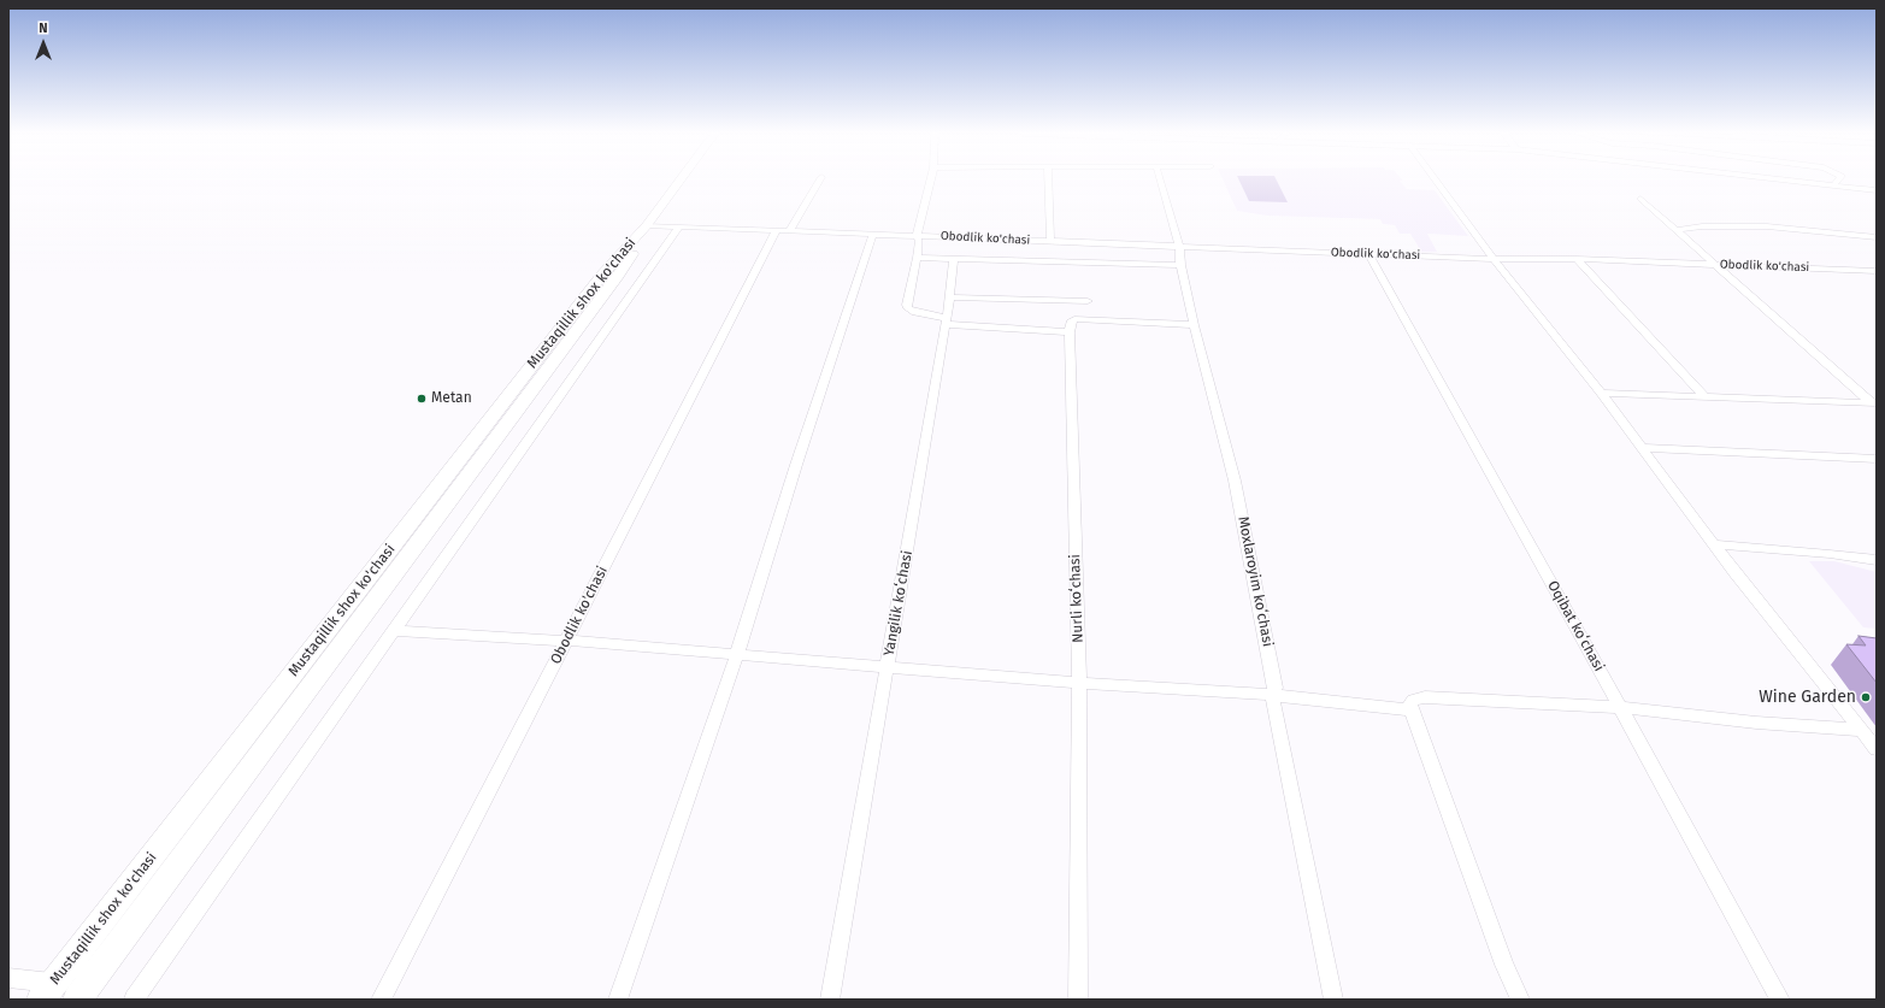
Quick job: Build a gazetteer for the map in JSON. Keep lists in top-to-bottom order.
{
  "streets": {
    "main road": ["Mustaqillik shox ko'chasi"],
    "street": [
      "Obodlik ko'chasi",
      "Moxlaroyim koʻchasi",
      "Nurli koʻchasi",
      "Yangilik koʻchasi",
      "Oqibat koʻchasi"
    ]
  },
  "crossings": [
    ["Obodlik ko'chasi", "Mustaqillik shox ko'chasi"],
    ["Obodlik ko'chasi", "Moxlaroyim koʻchasi"],
    ["Obodlik ko'chasi", "Oqibat koʻchasi"]
  ],
  "places": ["Metan", "Wine Garden"],
  "north": "top"
}
